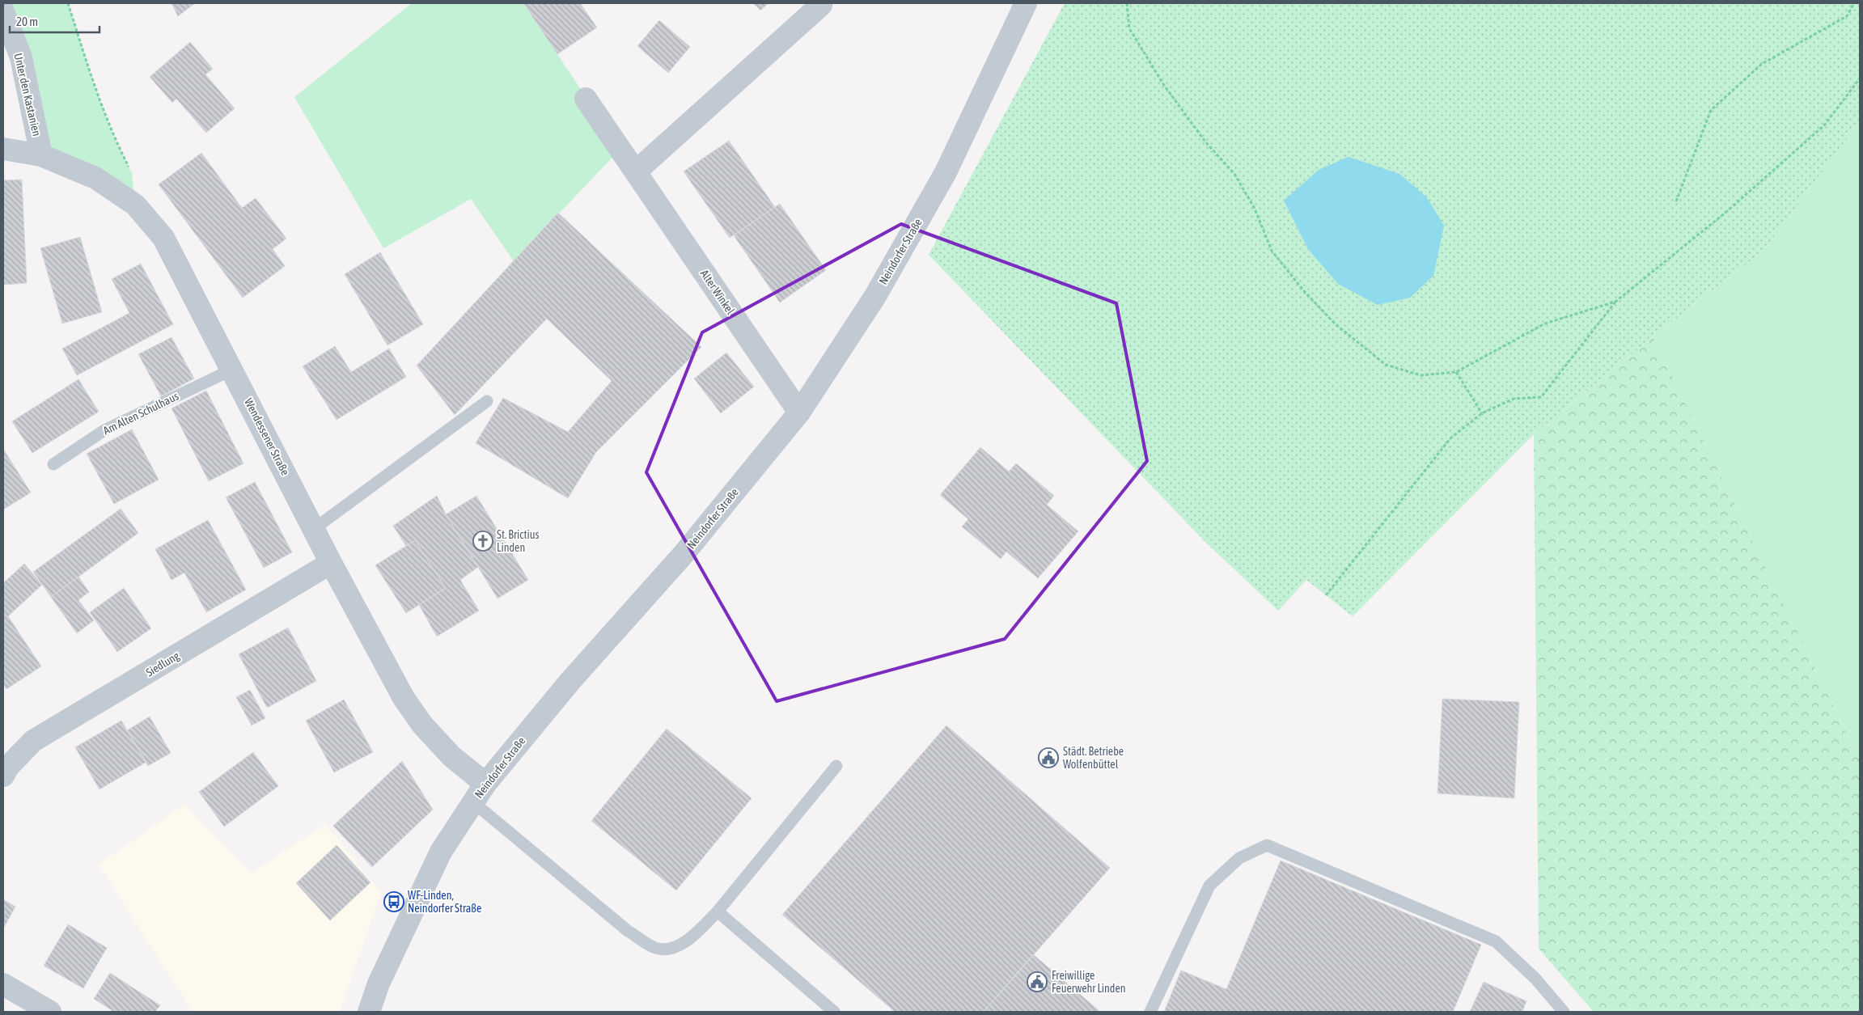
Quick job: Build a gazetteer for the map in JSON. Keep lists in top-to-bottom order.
{
  "streets": {
    "street": [
      "Unter den Kastanien",
      "Neindorfer Straße",
      "Alter Winkel",
      "Wendessener Straße",
      "Siedlung"
    ],
    "lane": ["Am Alten Schulhaus"]
  },
  "crossings": [
    ["Unter den Kastanien", "Wendessener Straße"],
    ["Neindorfer Straße", "Alter Winkel"],
    ["Neindorfer Straße", "Wendessener Straße"],
    ["Am Alten Schulhaus", "Wendessener Straße"],
    ["Wendessener Straße", "Siedlung"]
  ],
  "places": {
    "church": ["St. Brictius Linden"],
    "public building": ["Städt. Betriebe Wolfenbüttel", "Freiwillige Feuerwehr Linden"],
    "bus stop": ["WF-Linden, Neindorfer Straße"]
  },
  "scale_bar": "20 m"
}
